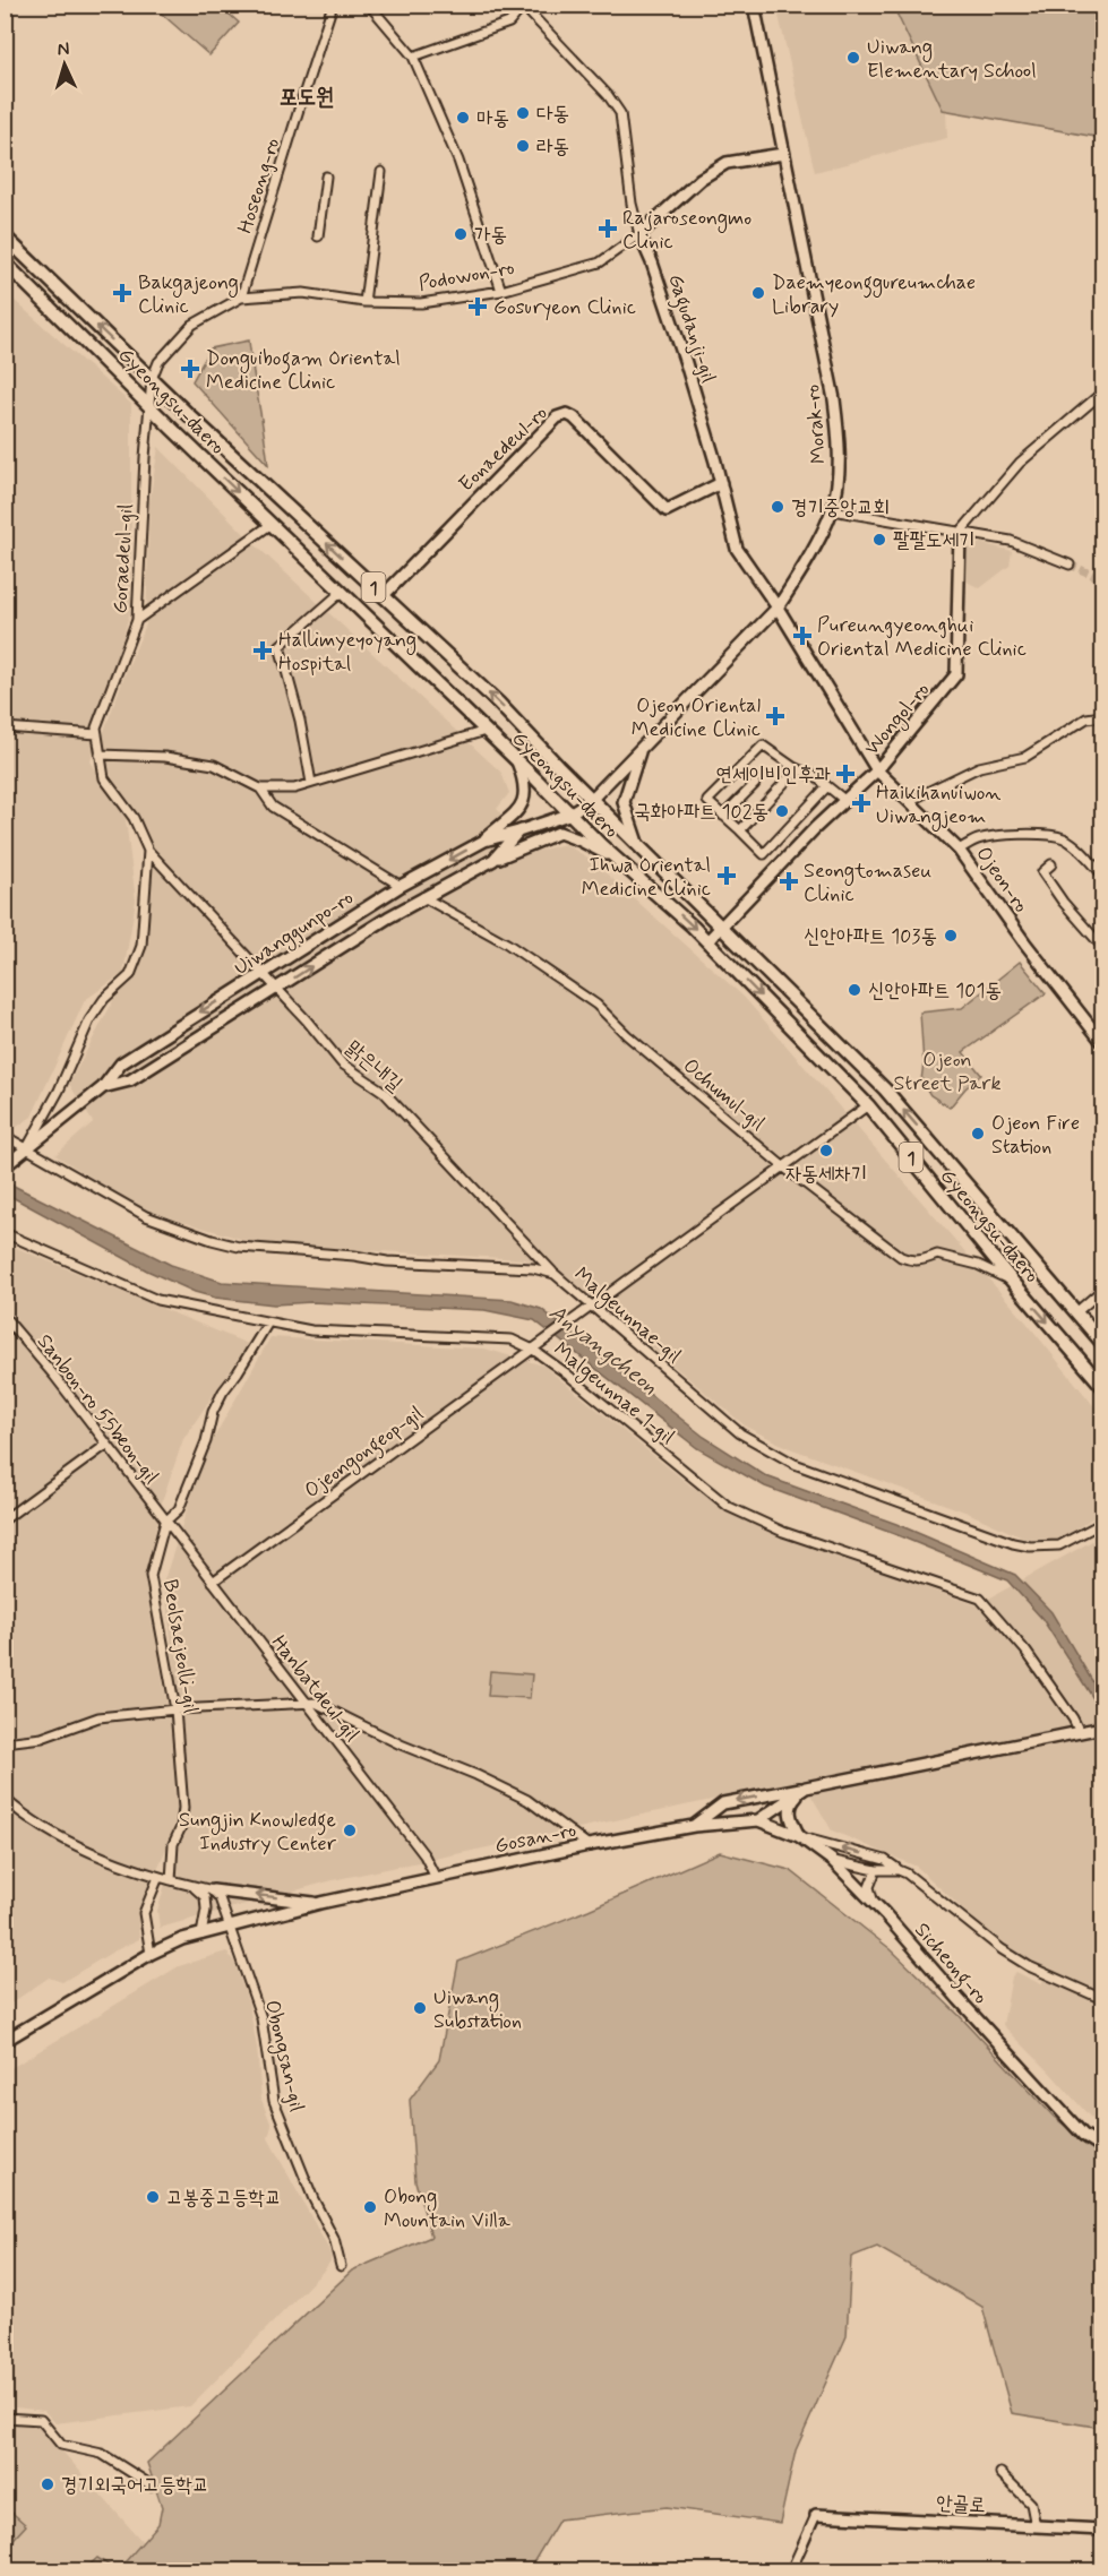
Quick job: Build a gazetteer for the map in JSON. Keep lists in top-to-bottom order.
{
  "streets": {
    "main road": ["Gyeongsu-daero", "1"],
    "street": [
      "Hoseong-ro",
      "Podowon-ro",
      "Gagudanji-gil",
      "Morak-ro",
      "Eonaedeul-ro",
      "Goraedeul-gil",
      "Wongol-ro",
      "Ojeon-ro",
      "Uiwanggunpo-ro",
      "맑은내길",
      "Ochumul-gil",
      "Malgeunnae-gil",
      "Malgeunnae 1-gil",
      "Sanbon-ro 55beon-gil",
      "Ojeongongeop-gil",
      "Beolsaejeolli-gil",
      "Hanbatdeul-gil",
      "Gosan-ro",
      "Sicheong-ro",
      "Obongsan-gil",
      "안골로"
    ]
  },
  "crossings": [
    ["Hoseong-ro", "Podowon-ro"],
    ["Podowon-ro", "Gagudanji-gil"],
    ["Podowon-ro", "Gyeongsu-daero"],
    ["Podowon-ro", "Morak-ro"],
    ["Podowon-ro", "Goraedeul-gil"],
    ["Gagudanji-gil", "Morak-ro"],
    ["Gagudanji-gil", "Eonaedeul-ro"],
    ["Gagudanji-gil", "Ojeon-ro"],
    ["Gyeongsu-daero", "Morak-ro"],
    ["Gyeongsu-daero", "Eonaedeul-ro"],
    ["Gyeongsu-daero", "Goraedeul-gil"],
    ["Gyeongsu-daero", "Wongol-ro"],
    ["Gyeongsu-daero", "Uiwanggunpo-ro"],
    ["Gyeongsu-daero", "Ochumul-gil"],
    ["Morak-ro", "Ojeon-ro"],
    ["Morak-ro", "Uiwanggunpo-ro"],
    ["Goraedeul-gil", "맑은내길"],
    ["Wongol-ro", "Ojeon-ro"],
    ["Uiwanggunpo-ro", "맑은내길"],
    ["Uiwanggunpo-ro", "Ochumul-gil"],
    ["Uiwanggunpo-ro", "Malgeunnae-gil"],
    ["맑은내길", "Malgeunnae-gil"],
    ["Malgeunnae-gil", "Ojeongongeop-gil"],
    ["Malgeunnae 1-gil", "Ojeongongeop-gil"],
    ["Malgeunnae 1-gil", "Beolsaejeolli-gil"],
    ["Sanbon-ro 55beon-gil", "Beolsaejeolli-gil"],
    ["Sanbon-ro 55beon-gil", "Hanbatdeul-gil"],
    ["Ojeongongeop-gil", "Hanbatdeul-gil"],
    ["Beolsaejeolli-gil", "Hanbatdeul-gil"],
    ["Hanbatdeul-gil", "Gosan-ro"],
    ["Gosan-ro", "Sicheong-ro"],
    ["Gosan-ro", "Obongsan-gil"]
  ],
  "districts": ["포도원"],
  "water": ["Anyangcheon"],
  "parks": ["Ojeon Street Park"],
  "places": {
    "other": [
      "Uiwang Elementary School",
      "다동",
      "마동",
      "라동",
      "가동",
      "Daemyeonggureumchae Library",
      "경기중앙교회",
      "팔팔도세기",
      "국화아파트 102동",
      "신안아파트 103동",
      "신안아파트 101동",
      "Ojeon Fire Station",
      "자동세차기",
      "Sungjin Knowledge Industry Center",
      "Uiwang Substation",
      "고봉중고등학교",
      "Obong Mountain Villa",
      "경기외국어고등학교"
    ],
    "health": [
      "Rajaroseongmo Clinic",
      "Bakgajeong Clinic",
      "Gosuryeon Clinic",
      "Donguibogam Oriental Medicine Clinic",
      "Pureungyeonghui Oriental Medicine Clinic",
      "Hallimyeyoyang Hospital",
      "Ojeon Oriental Medicine Clinic",
      "연세이비인후과",
      "Haikihanuiwon Uiwangjeom",
      "Ihwa Oriental Medicine Clinic",
      "Seongtomaseu Clinic"
    ]
  },
  "north": "top"
}
